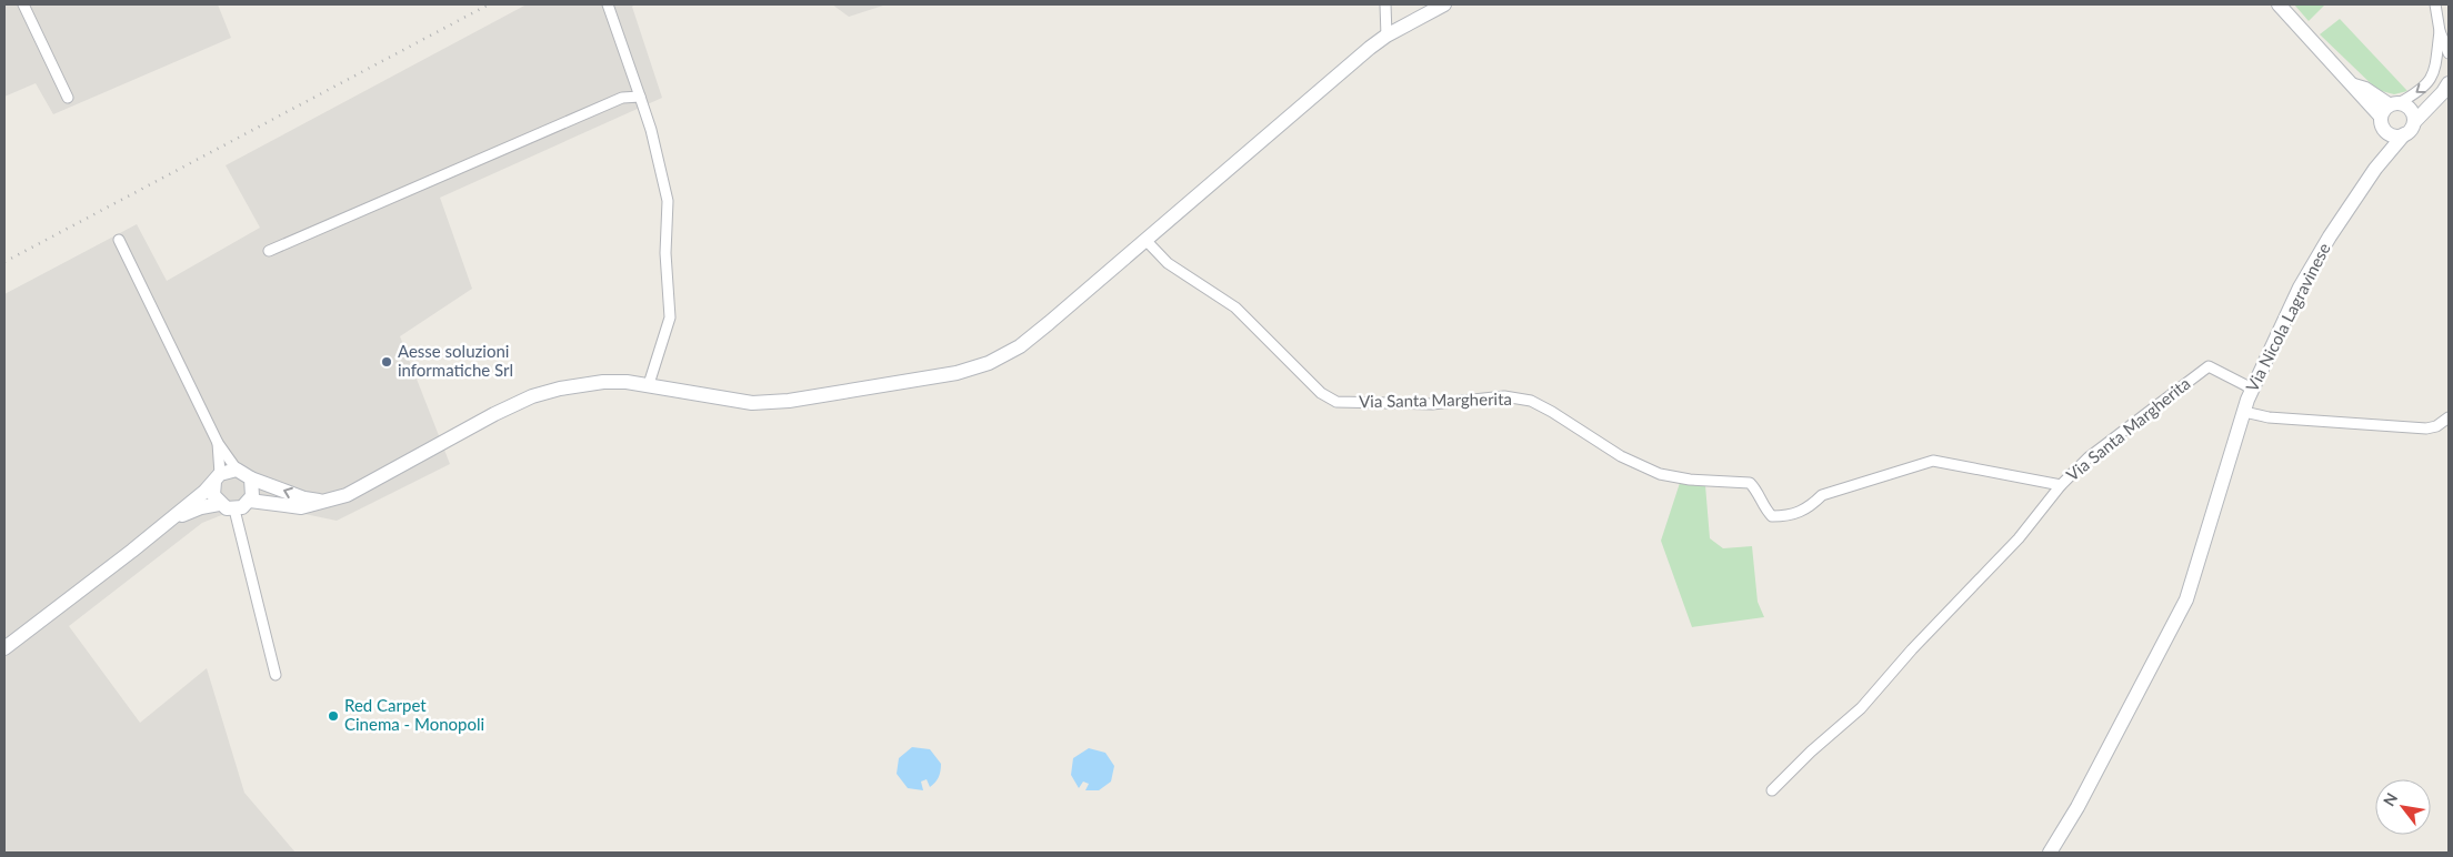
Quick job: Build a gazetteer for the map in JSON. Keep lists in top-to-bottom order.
{
  "streets": {
    "street": ["Via Nicola Lagravinese", "Via Santa Margherita"]
  },
  "crossings": [
    ["Via Nicola Lagravinese", "Via Santa Margherita"]
  ],
  "places": ["Aesse soluzioni informatiche Srl", "Red Carpet Cinema - Monopoli"],
  "north": "top left"
}
